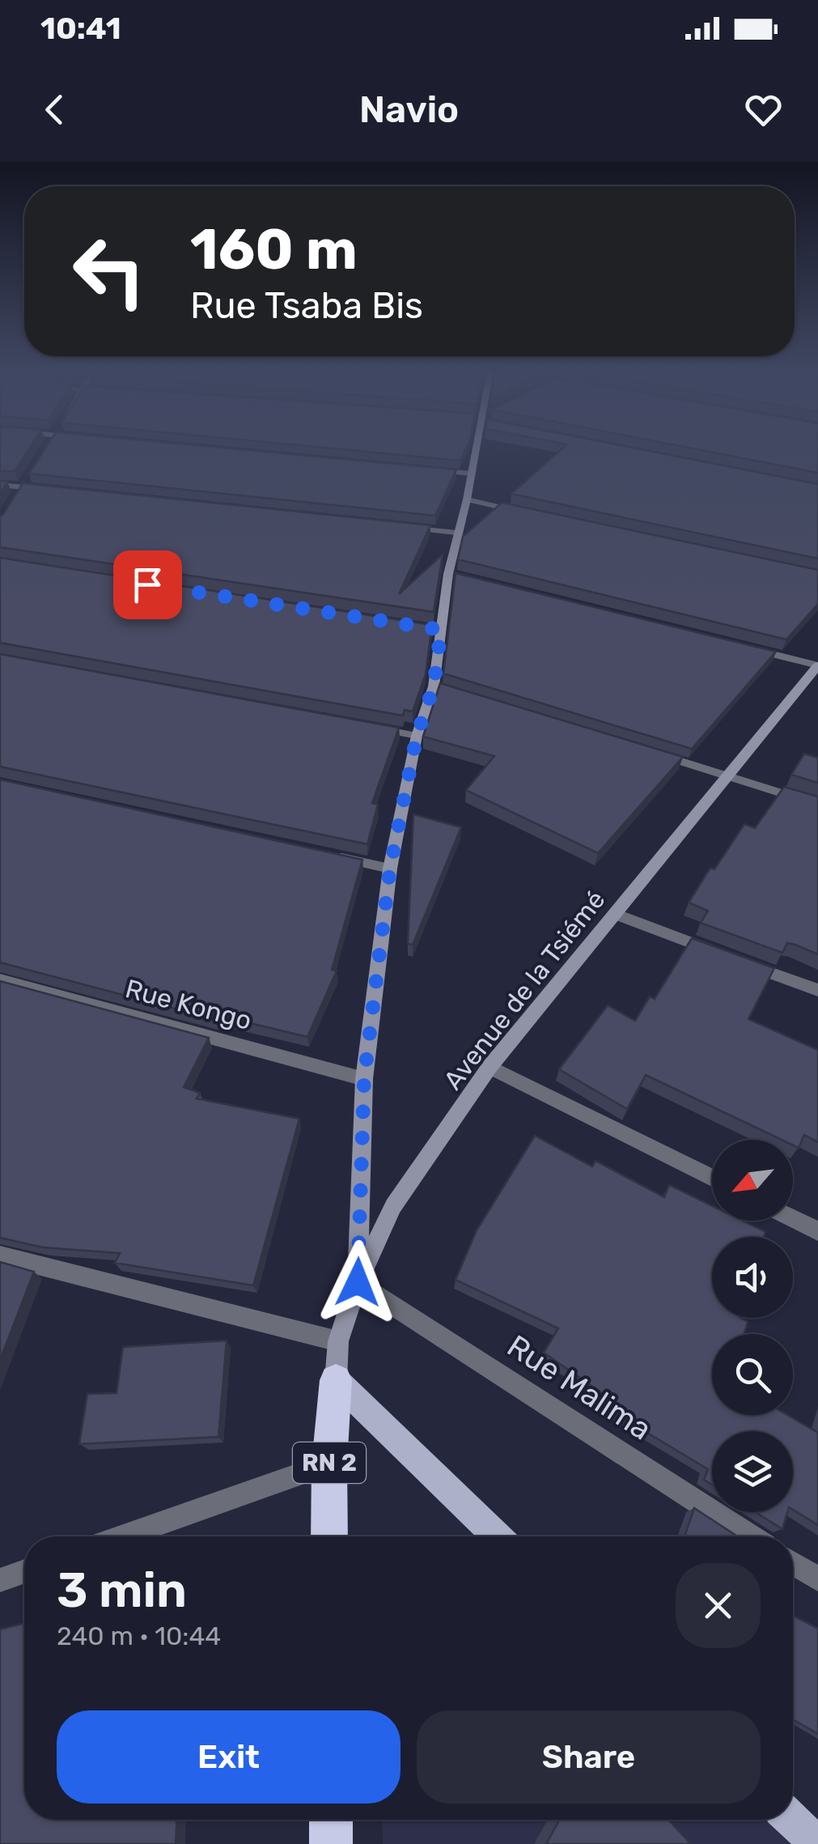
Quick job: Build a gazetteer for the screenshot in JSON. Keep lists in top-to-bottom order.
{
  "streets": {
    "highway": ["RN 2"],
    "street": ["Avenue de la Tsiémé", "Rue Kongo", "Rue Malima"]
  },
  "crossings": [
    ["Avenue de la Tsiémé", "Rue Malima"],
    ["Avenue de la Tsiémé", "RN 2"]
  ],
  "north": "bottom left",
  "page": {
    "status": "10:41",
    "header": "Navio",
    "turn": ["160 m", "Rue Tsaba Bis"],
    "heading": ["3 min", "240 m · 10:44"],
    "buttons": ["Exit", "Share"]
  }
}
